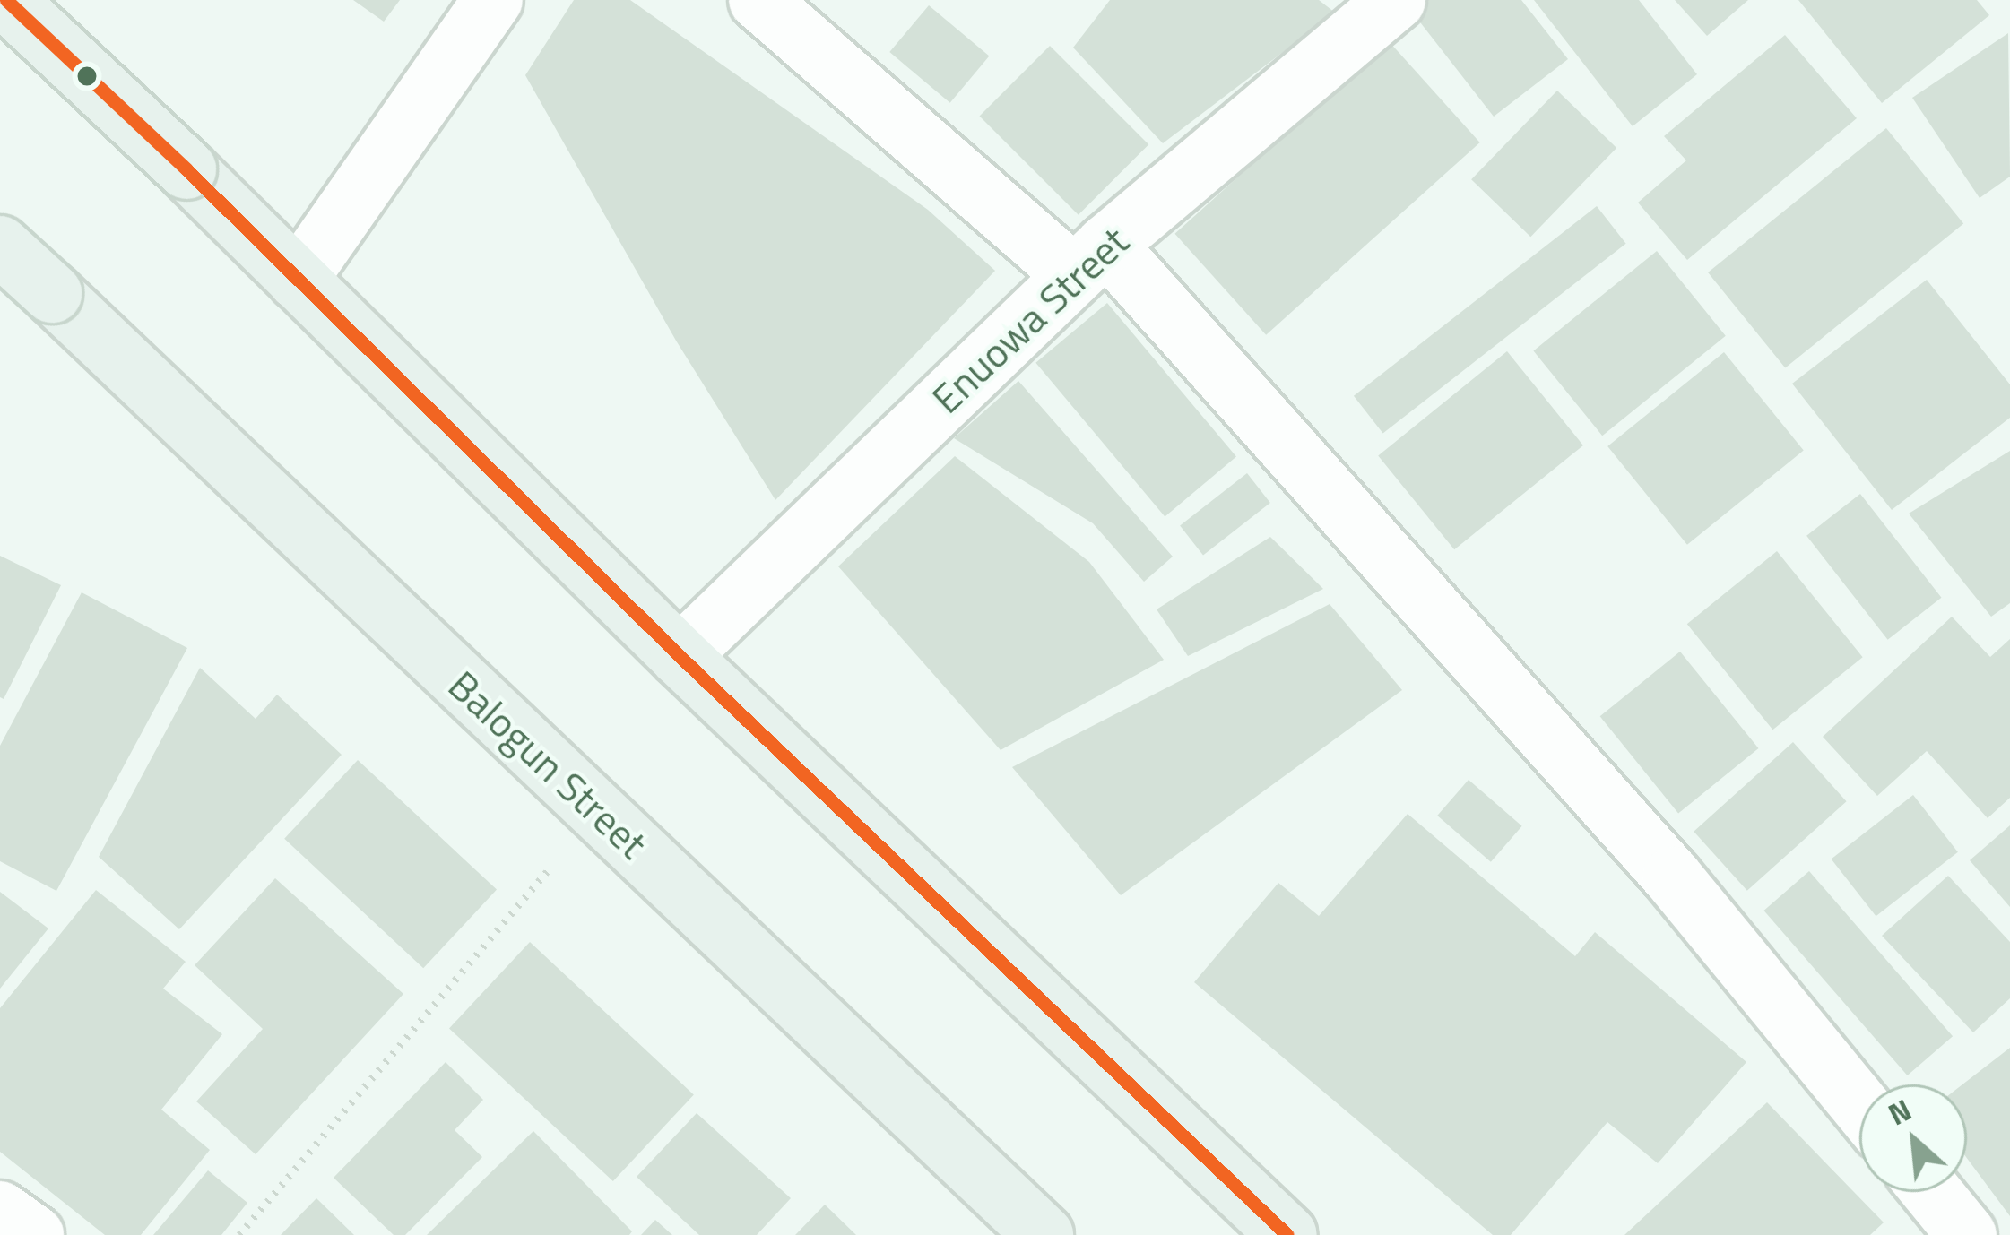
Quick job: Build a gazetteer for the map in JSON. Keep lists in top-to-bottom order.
{
  "streets": {
    "main road": ["Balogun Street"],
    "street": ["Enuowa Street"]
  },
  "north": "top left"
}
